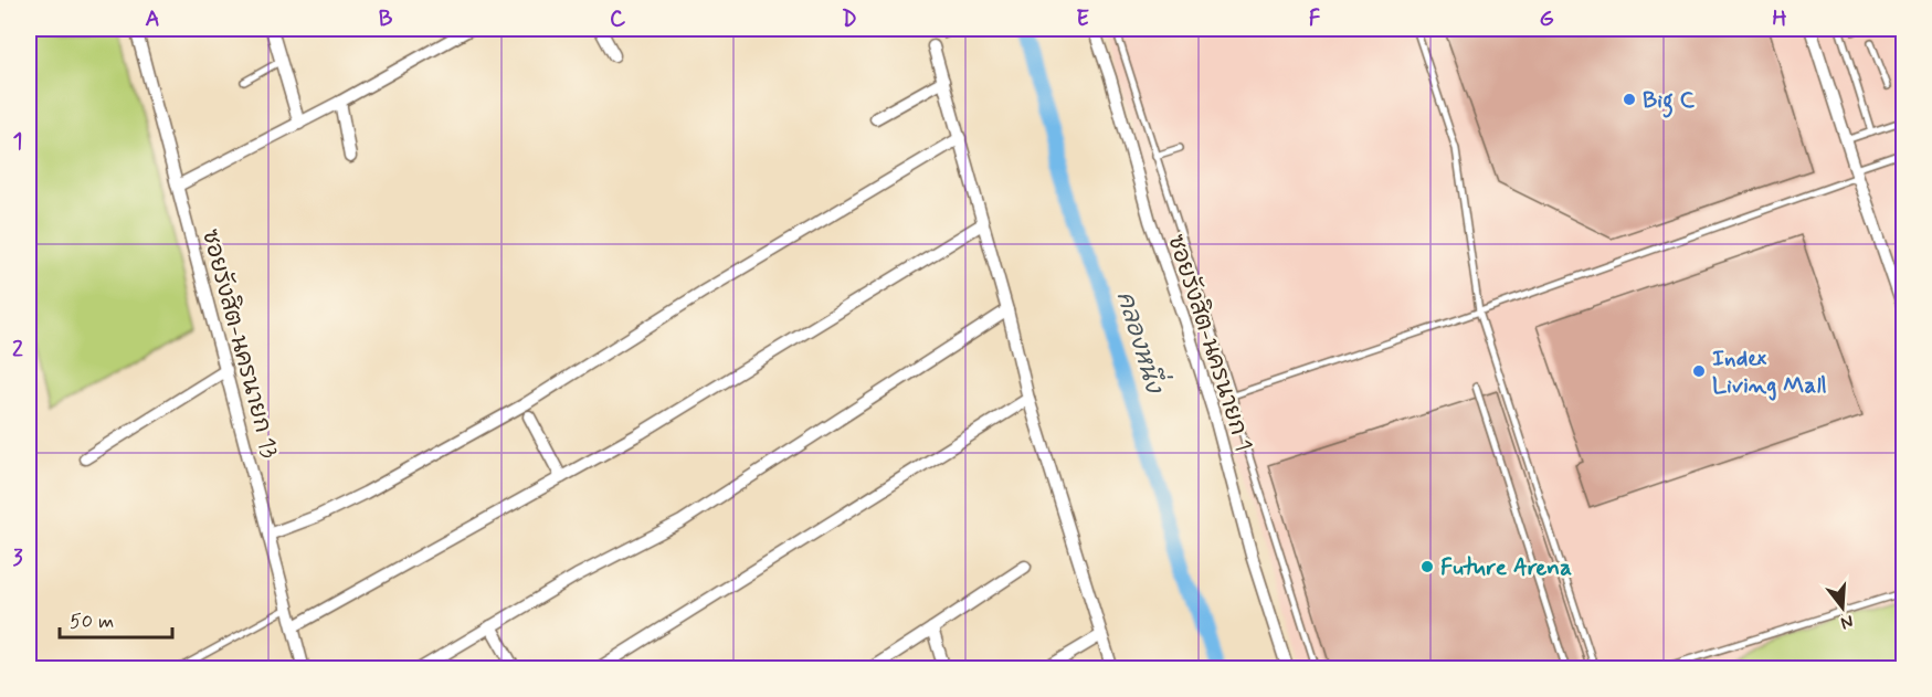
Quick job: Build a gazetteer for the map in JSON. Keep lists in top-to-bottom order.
{
  "streets": {
    "street": ["ซอยรังสิต-นครนายก 1", "ซอยรังสิต-นครนายก 13"]
  },
  "water": ["คลองหนึ่ง"],
  "places": ["Big C", "Index Living Mall", "Future Arena"],
  "scale_bar": "50 m",
  "north": "bottom",
  "grid": {
    "columns": [
      "A",
      "B",
      "C",
      "D",
      "E",
      "F",
      "G",
      "H"
    ],
    "rows": ["1", "2", "3"]
  }
}
